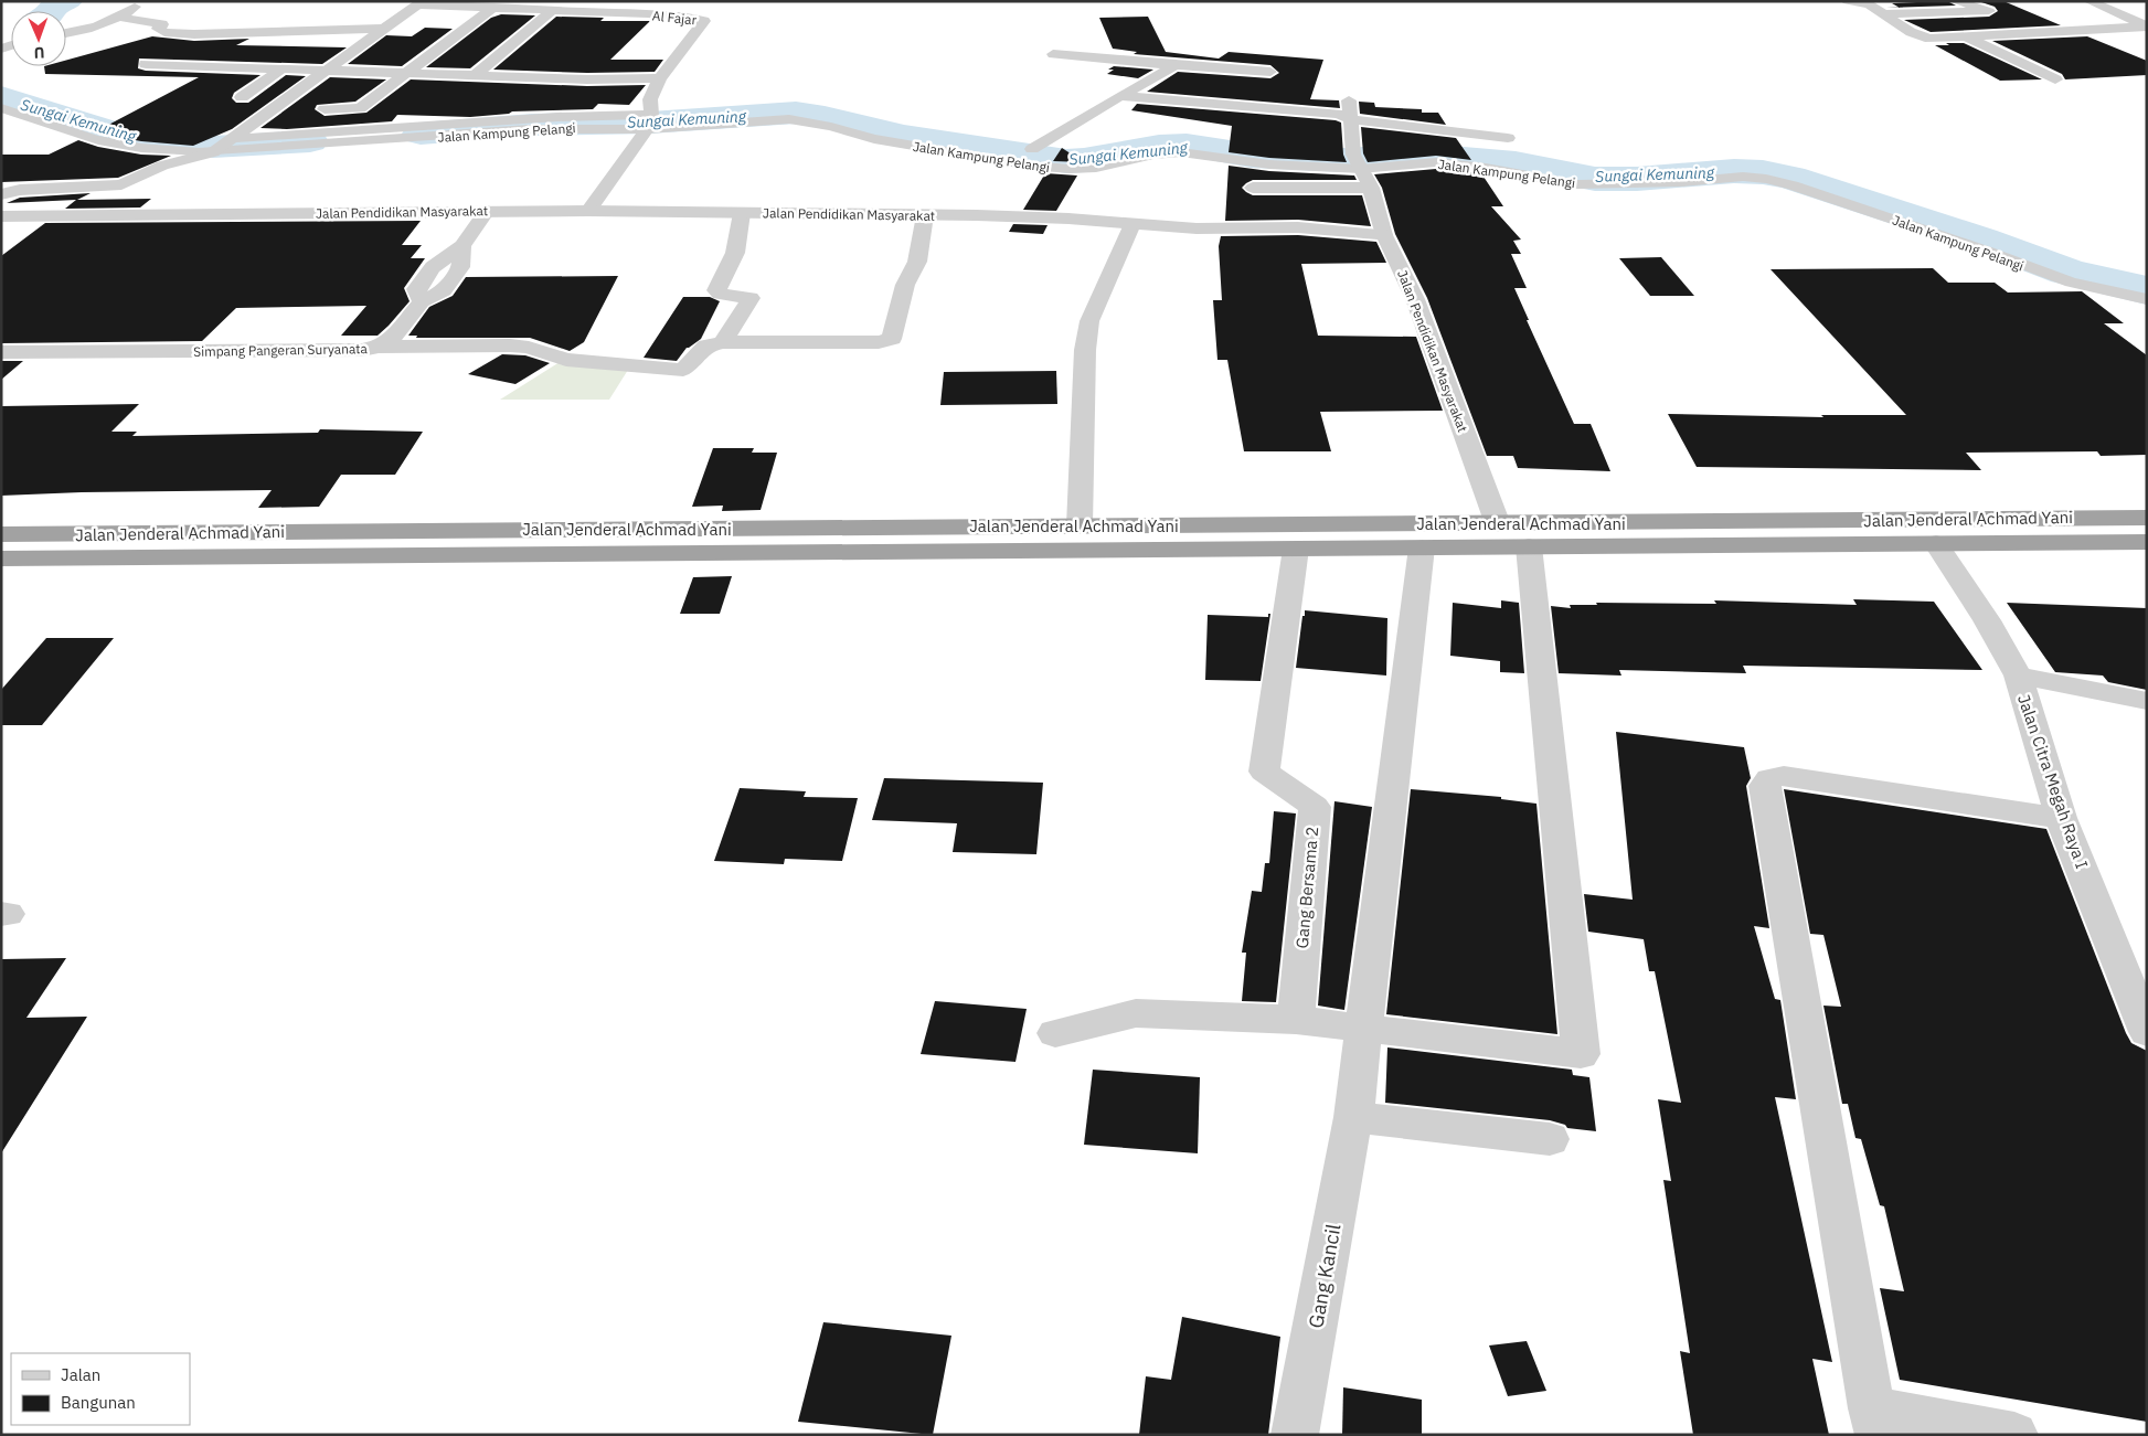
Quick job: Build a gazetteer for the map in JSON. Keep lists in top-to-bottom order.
{
  "streets": {
    "highway": ["Jalan Jenderal Achmad Yani"],
    "street": [
      "Al Fajar",
      "Jalan Kampung Pelangi",
      "Jalan Pendidikan Masyarakat",
      "Simpang Pangeran Suryanata",
      "Jalan Citra Megah Raya I",
      "Gang Bersama 2",
      "Gang Kancil"
    ]
  },
  "crossings": [
    ["Al Fajar", "Jalan Kampung Pelangi"],
    ["Al Fajar", "Jalan Pendidikan Masyarakat"],
    ["Jalan Pendidikan Masyarakat", "Simpang Pangeran Suryanata"],
    ["Jalan Pendidikan Masyarakat", "Jalan Jenderal Achmad Yani"],
    ["Jalan Jenderal Achmad Yani", "Jalan Citra Megah Raya I"],
    ["Jalan Jenderal Achmad Yani", "Gang Bersama 2"],
    ["Jalan Jenderal Achmad Yani", "Gang Kancil"]
  ],
  "water": ["Sungai Kemuning"],
  "legend": ["Jalan", "Bangunan"],
  "north": "bottom"
}
